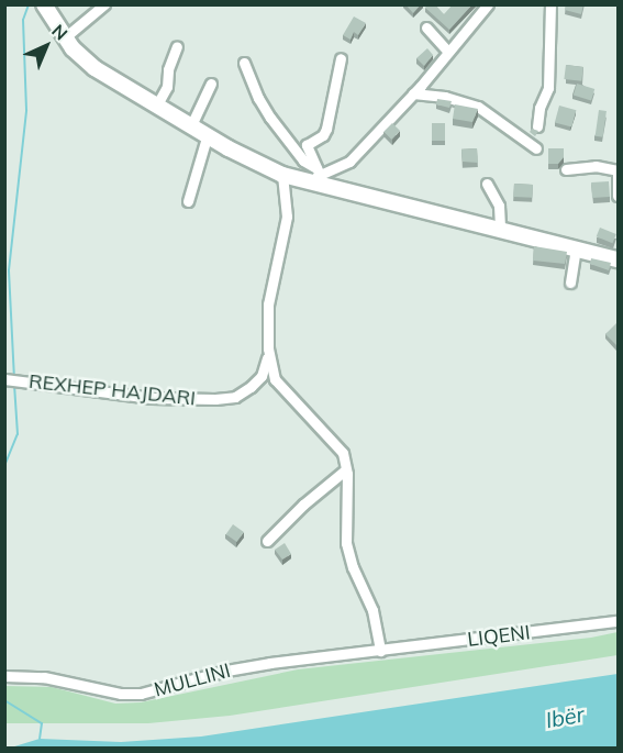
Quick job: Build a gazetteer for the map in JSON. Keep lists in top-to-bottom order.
{
  "streets": {
    "street": ["REXHEP HAJDARI", "LIQENI", "MULLINI"]
  },
  "crossings": [
    ["REXHEP HAJDARI", "LIQENI"],
    ["REXHEP HAJDARI", "MULLINI"],
    ["LIQENI", "MULLINI"]
  ],
  "water": ["Ibër"],
  "north": "top right"
}
